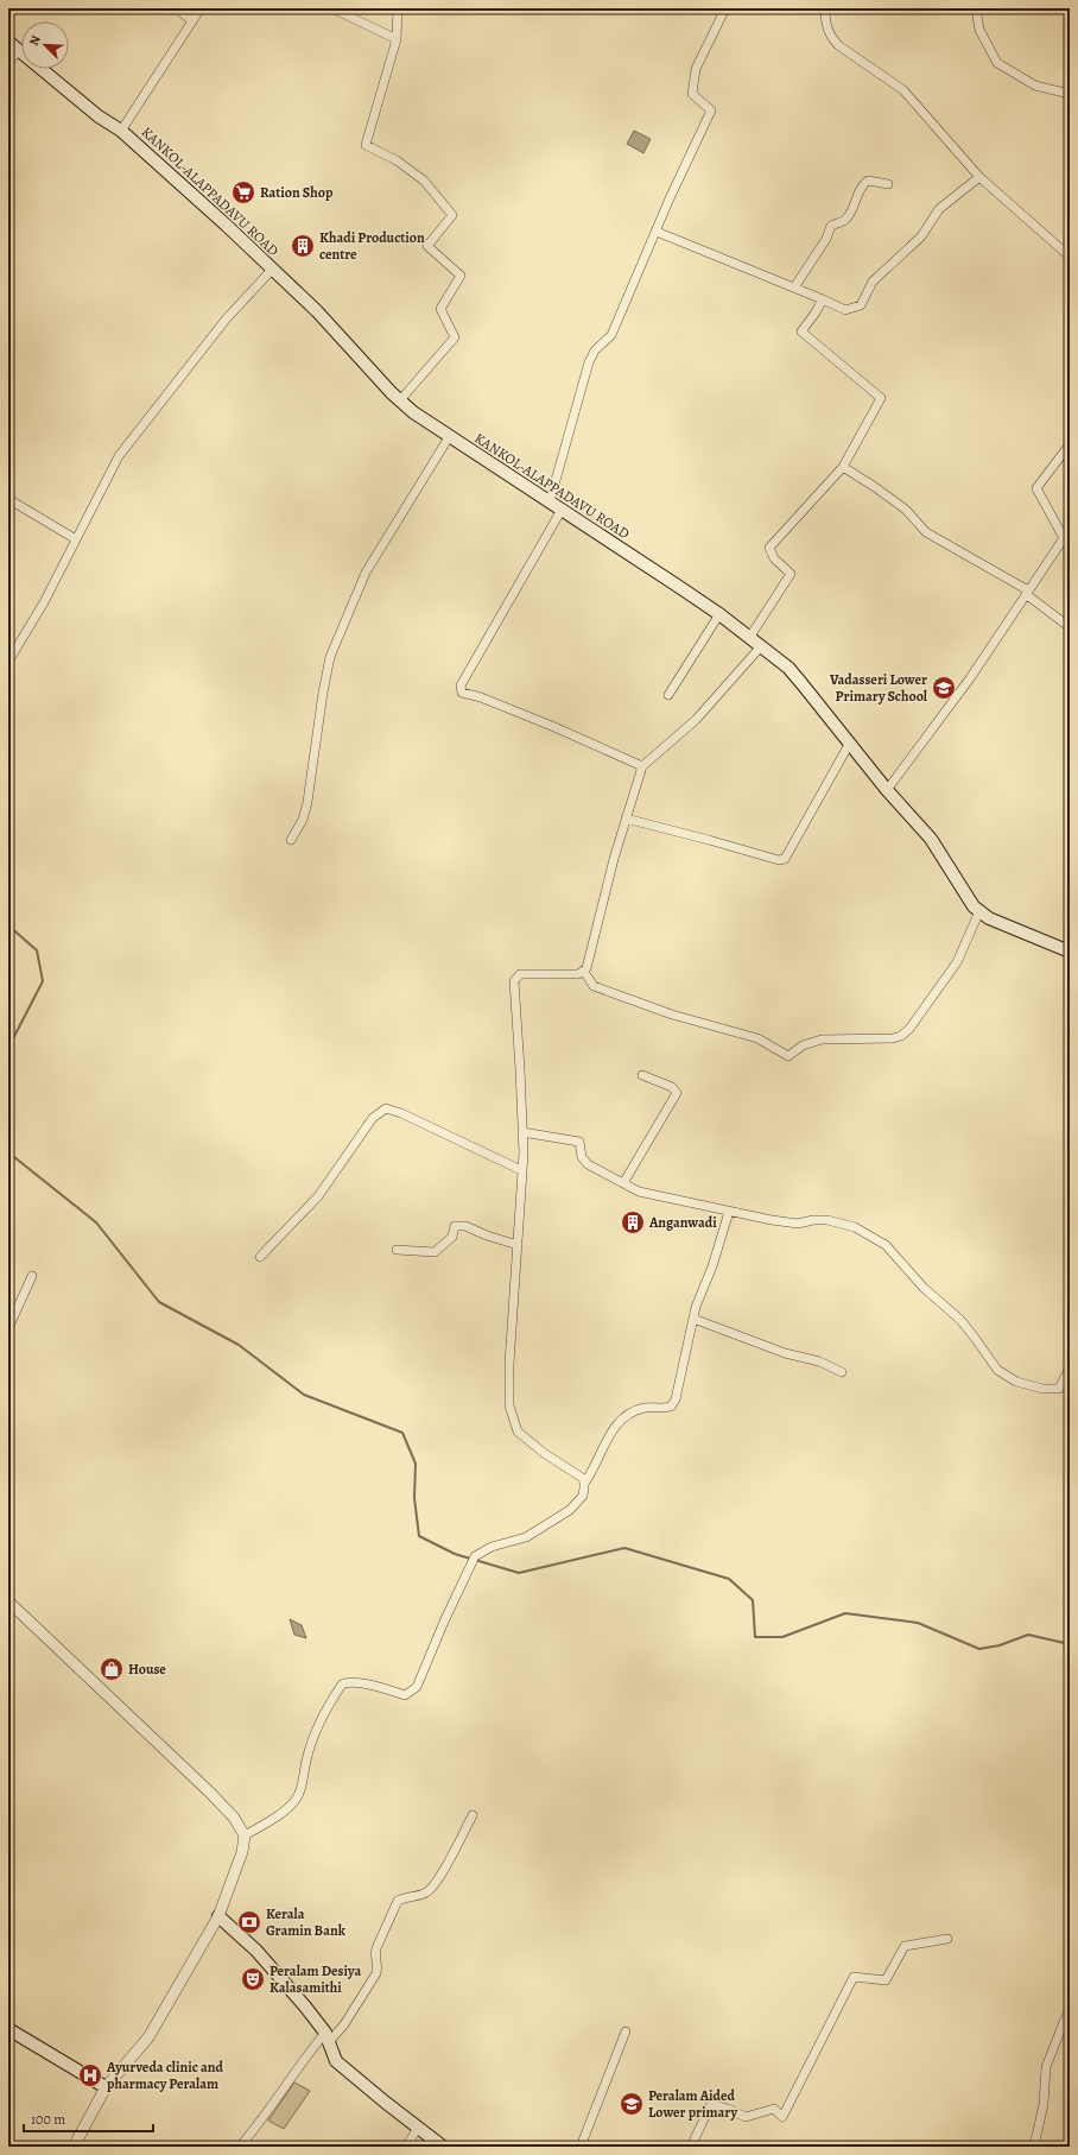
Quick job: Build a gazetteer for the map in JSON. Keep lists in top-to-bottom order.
{
  "streets": {
    "main road": ["KANKOL-ALAPPADAVU ROAD"]
  },
  "places": {
    "supermarket": ["Ration Shop"],
    "building": ["Khadi Production centre", "Anganwadi"],
    "school or university": ["Vadasseri Lower Primary School", "Peralam Aided Lower primary"],
    "shop": ["House"],
    "bank": ["Kerala Gramin Bank"],
    "theatre": ["Peralam Desiya Kalasamithi"],
    "hospital": ["Ayurveda clinic and pharmacy Peralam"]
  },
  "scale_bar": "100 m",
  "north": "top left"
}
